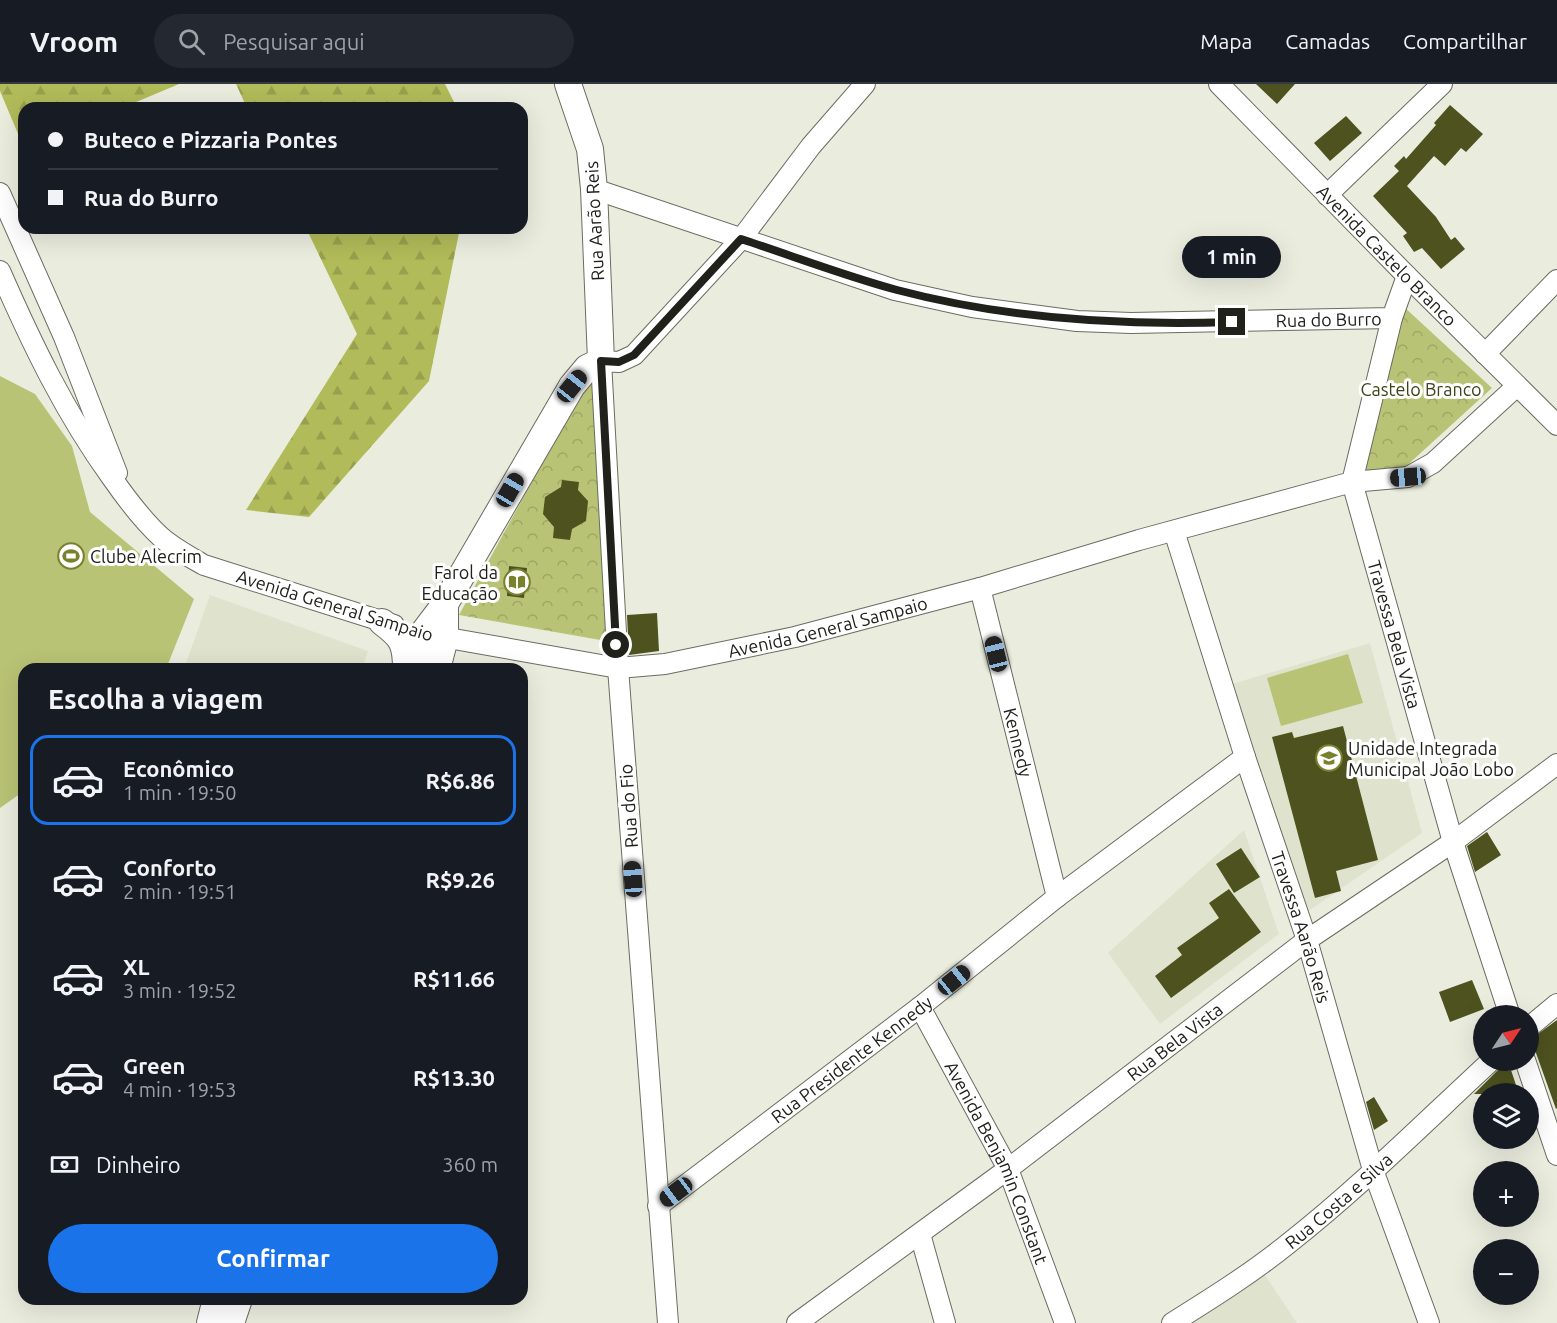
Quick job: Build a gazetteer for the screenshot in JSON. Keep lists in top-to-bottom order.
{
  "streets": {
    "main road": ["Rua Aarão Reis"],
    "street": [
      "Avenida Castelo Branco",
      "Rua do Burro",
      "Avenida General Sampaio",
      "Travessa Bela Vista",
      "Kennedy",
      "Rua do Fio",
      "Travessa Aarão Reis",
      "Rua Bela Vista",
      "Rua Presidente Kennedy",
      "Avenida Benjamin Constant",
      "Rua Costa e Silva"
    ]
  },
  "crossings": [
    ["Rua Aarão Reis", "Rua do Burro"],
    ["Rua Aarão Reis", "Rua do Fio"],
    ["Avenida Castelo Branco", "Rua do Burro"],
    ["Avenida Castelo Branco", "Avenida General Sampaio"],
    ["Rua do Burro", "Travessa Bela Vista"],
    ["Avenida General Sampaio", "Travessa Bela Vista"],
    ["Avenida General Sampaio", "Kennedy"],
    ["Avenida General Sampaio", "Rua do Fio"],
    ["Avenida General Sampaio", "Travessa Aarão Reis"],
    ["Travessa Bela Vista", "Rua Bela Vista"],
    ["Kennedy", "Rua Presidente Kennedy"],
    ["Rua do Fio", "Rua Presidente Kennedy"],
    ["Travessa Aarão Reis", "Rua Bela Vista"],
    ["Travessa Aarão Reis", "Rua Presidente Kennedy"],
    ["Travessa Aarão Reis", "Rua Costa e Silva"],
    ["Rua Bela Vista", "Avenida Benjamin Constant"],
    ["Rua Presidente Kennedy", "Avenida Benjamin Constant"]
  ],
  "parks": ["Castelo Branco"],
  "places": {
    "sports": ["Clube Alecrim"],
    "library": ["Farol da Educação"],
    "school or university": ["Unidade Integrada Municipal João Lobo"]
  },
  "north": "top right",
  "page": {
    "header": "Vroom",
    "search": "Pesquisar aqui",
    "nav": ["Mapa", "Camadas", "Compartilhar"],
    "banner": ["Buteco e Pizzaria Pontes", "Rua do Burro"],
    "bubble": "1 min",
    "heading": "Escolha a viagem",
    "list": [
      {
        "name": "Econômico",
        "note": "1 min · 19:50",
        "value": "R$6.86"
      },
      {
        "name": "Conforto",
        "note": "2 min · 19:51",
        "value": "R$9.26"
      },
      {
        "name": "XL",
        "note": "3 min · 19:52",
        "value": "R$11.66"
      },
      {
        "name": "Green",
        "note": "4 min · 19:53",
        "value": "R$13.30"
      }
    ],
    "map_buttons": ["+", "−"],
    "pay": ["Dinheiro", "360 m"],
    "buttons": "Confirmar"
  }
}
